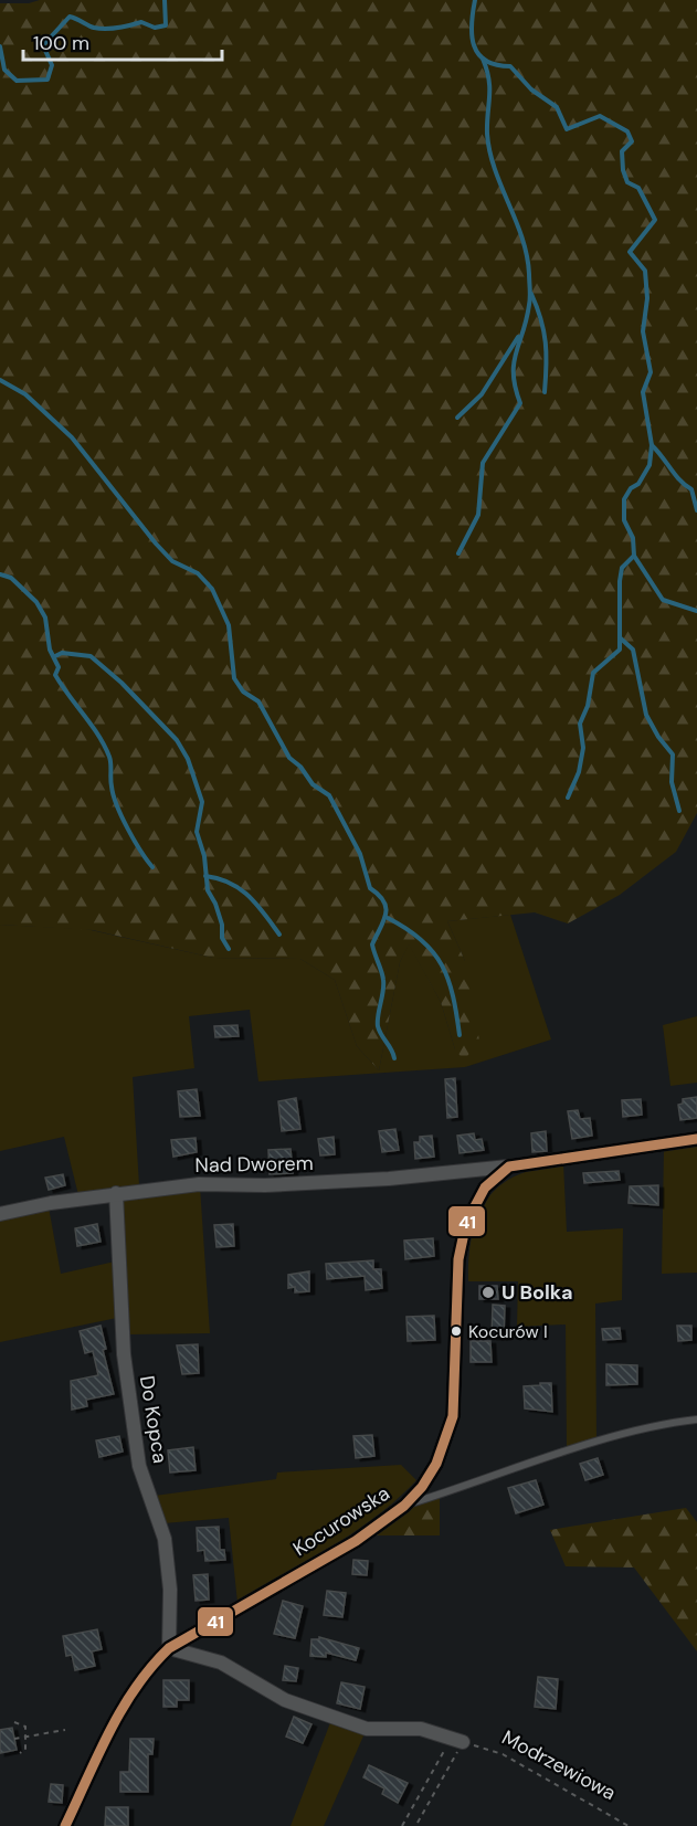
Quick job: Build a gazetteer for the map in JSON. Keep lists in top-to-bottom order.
{
  "streets": {
    "street": ["Nad Dworem", "Do Kopca", "Kocurowska"],
    "path": ["Modrzewiowa"]
  },
  "crossings": [
    ["Nad Dworem", "Do Kopca"],
    ["Nad Dworem", "Kocurowska"],
    ["Do Kopca", "Kocurowska"]
  ],
  "places": ["U Bolka", "Kocurów I"],
  "lines": ["transit line 41"],
  "scale_bar": "100 m"
}
